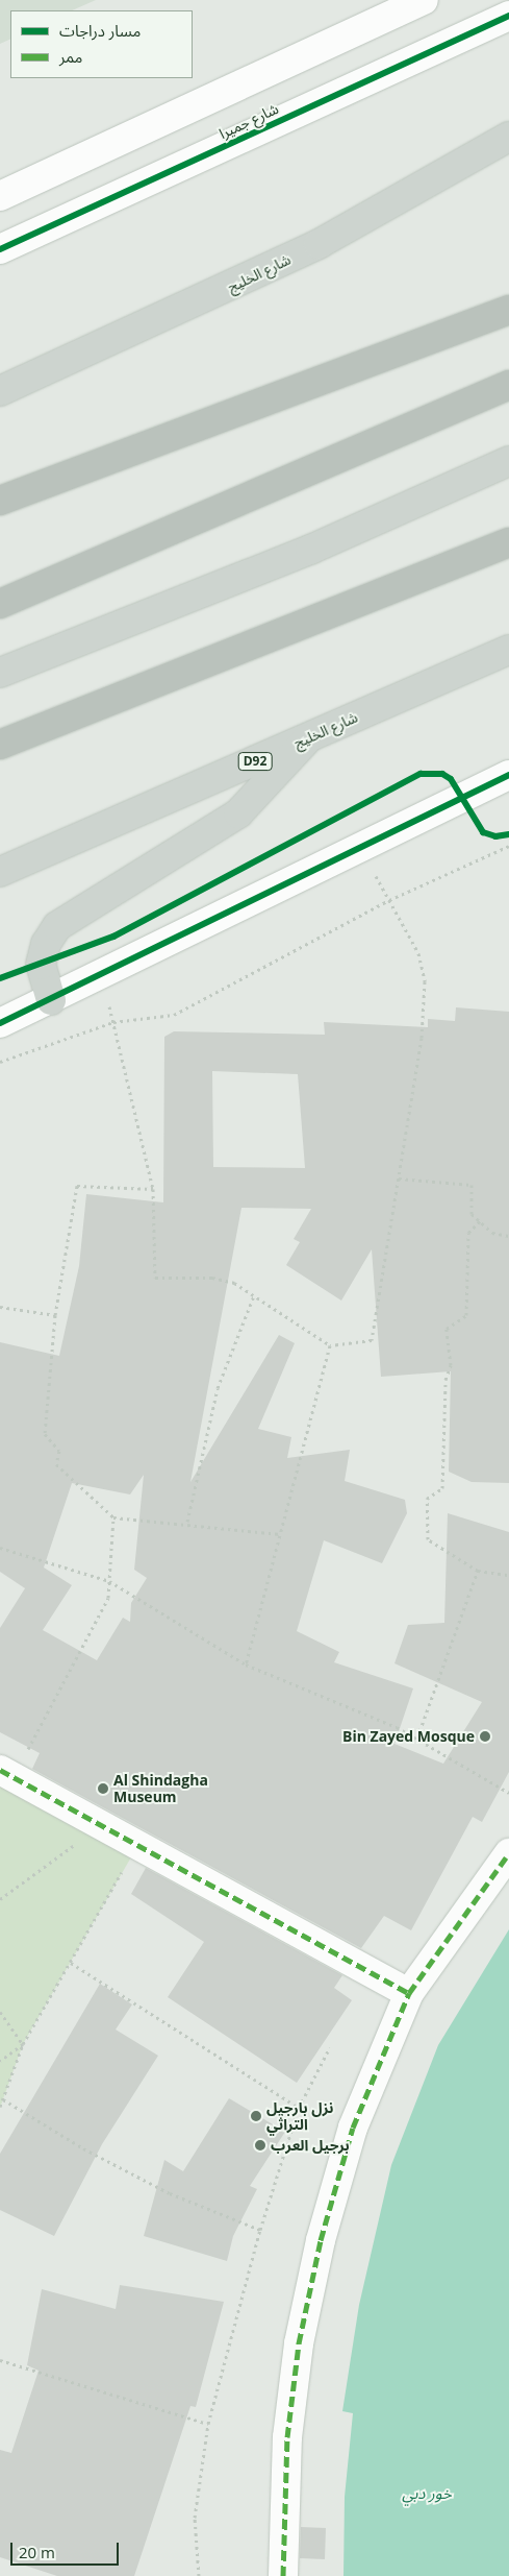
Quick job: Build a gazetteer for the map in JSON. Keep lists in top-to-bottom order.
{
  "streets": {
    "main road": ["شارع الخليج", "D92"],
    "street": ["شارع جميرا"]
  },
  "water": ["خور دبي"],
  "places": [
    "Bin Zayed Mosque",
    "Al Shindagha Museum",
    "نزل بارجيل التراثي",
    "برجيل العرب"
  ],
  "legend": ["مسار دراجات", "ممر"],
  "scale_bar": "20 m"
}
